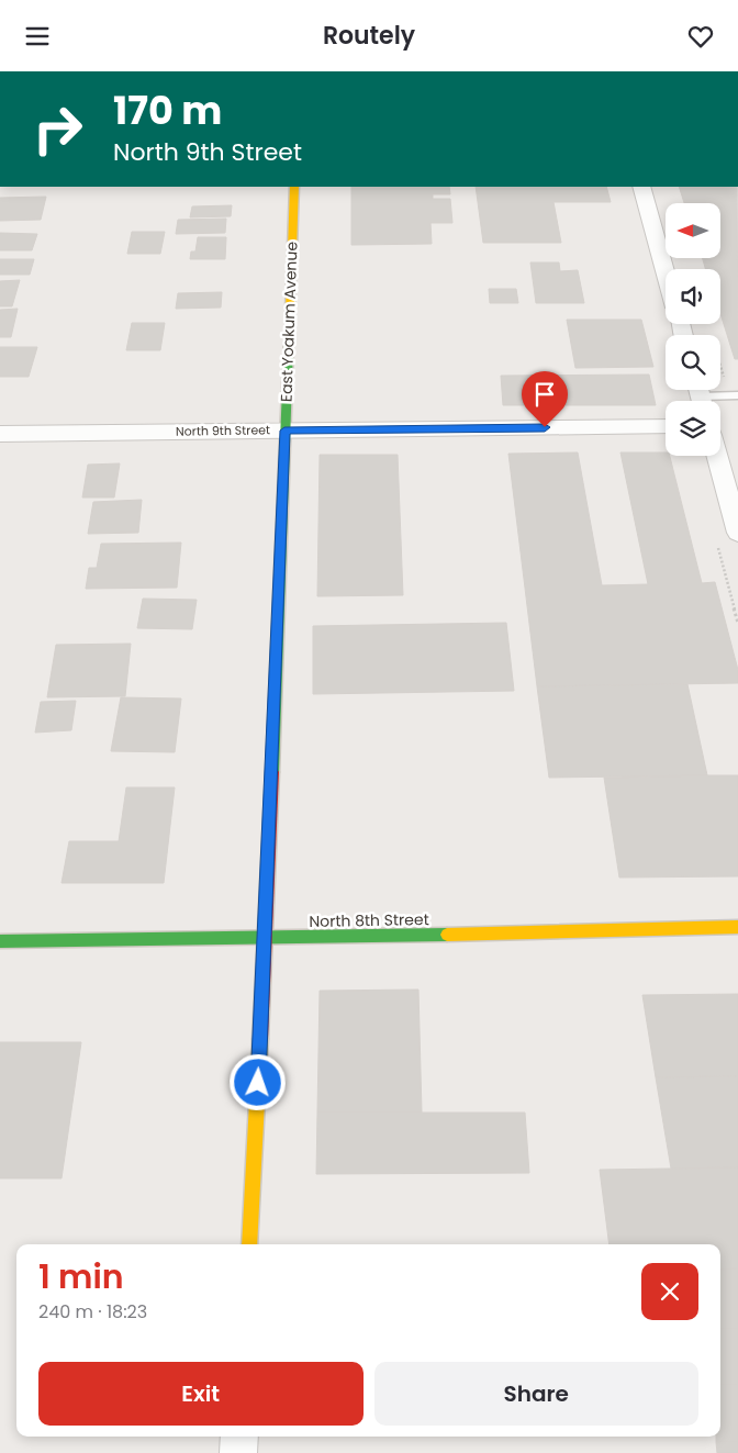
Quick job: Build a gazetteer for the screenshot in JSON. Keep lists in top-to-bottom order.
{
  "streets": {
    "street": ["East Yoakum Avenue", "North 9th Street", "North 8th Street"]
  },
  "crossings": [
    ["East Yoakum Avenue", "North 9th Street"],
    ["East Yoakum Avenue", "North 8th Street"]
  ],
  "north": "left",
  "page": {
    "header": "Routely",
    "turn": ["170 m", "North 9th Street"],
    "heading": ["1 min", "240 m · 18:23"],
    "buttons": ["Exit", "Share"]
  }
}
